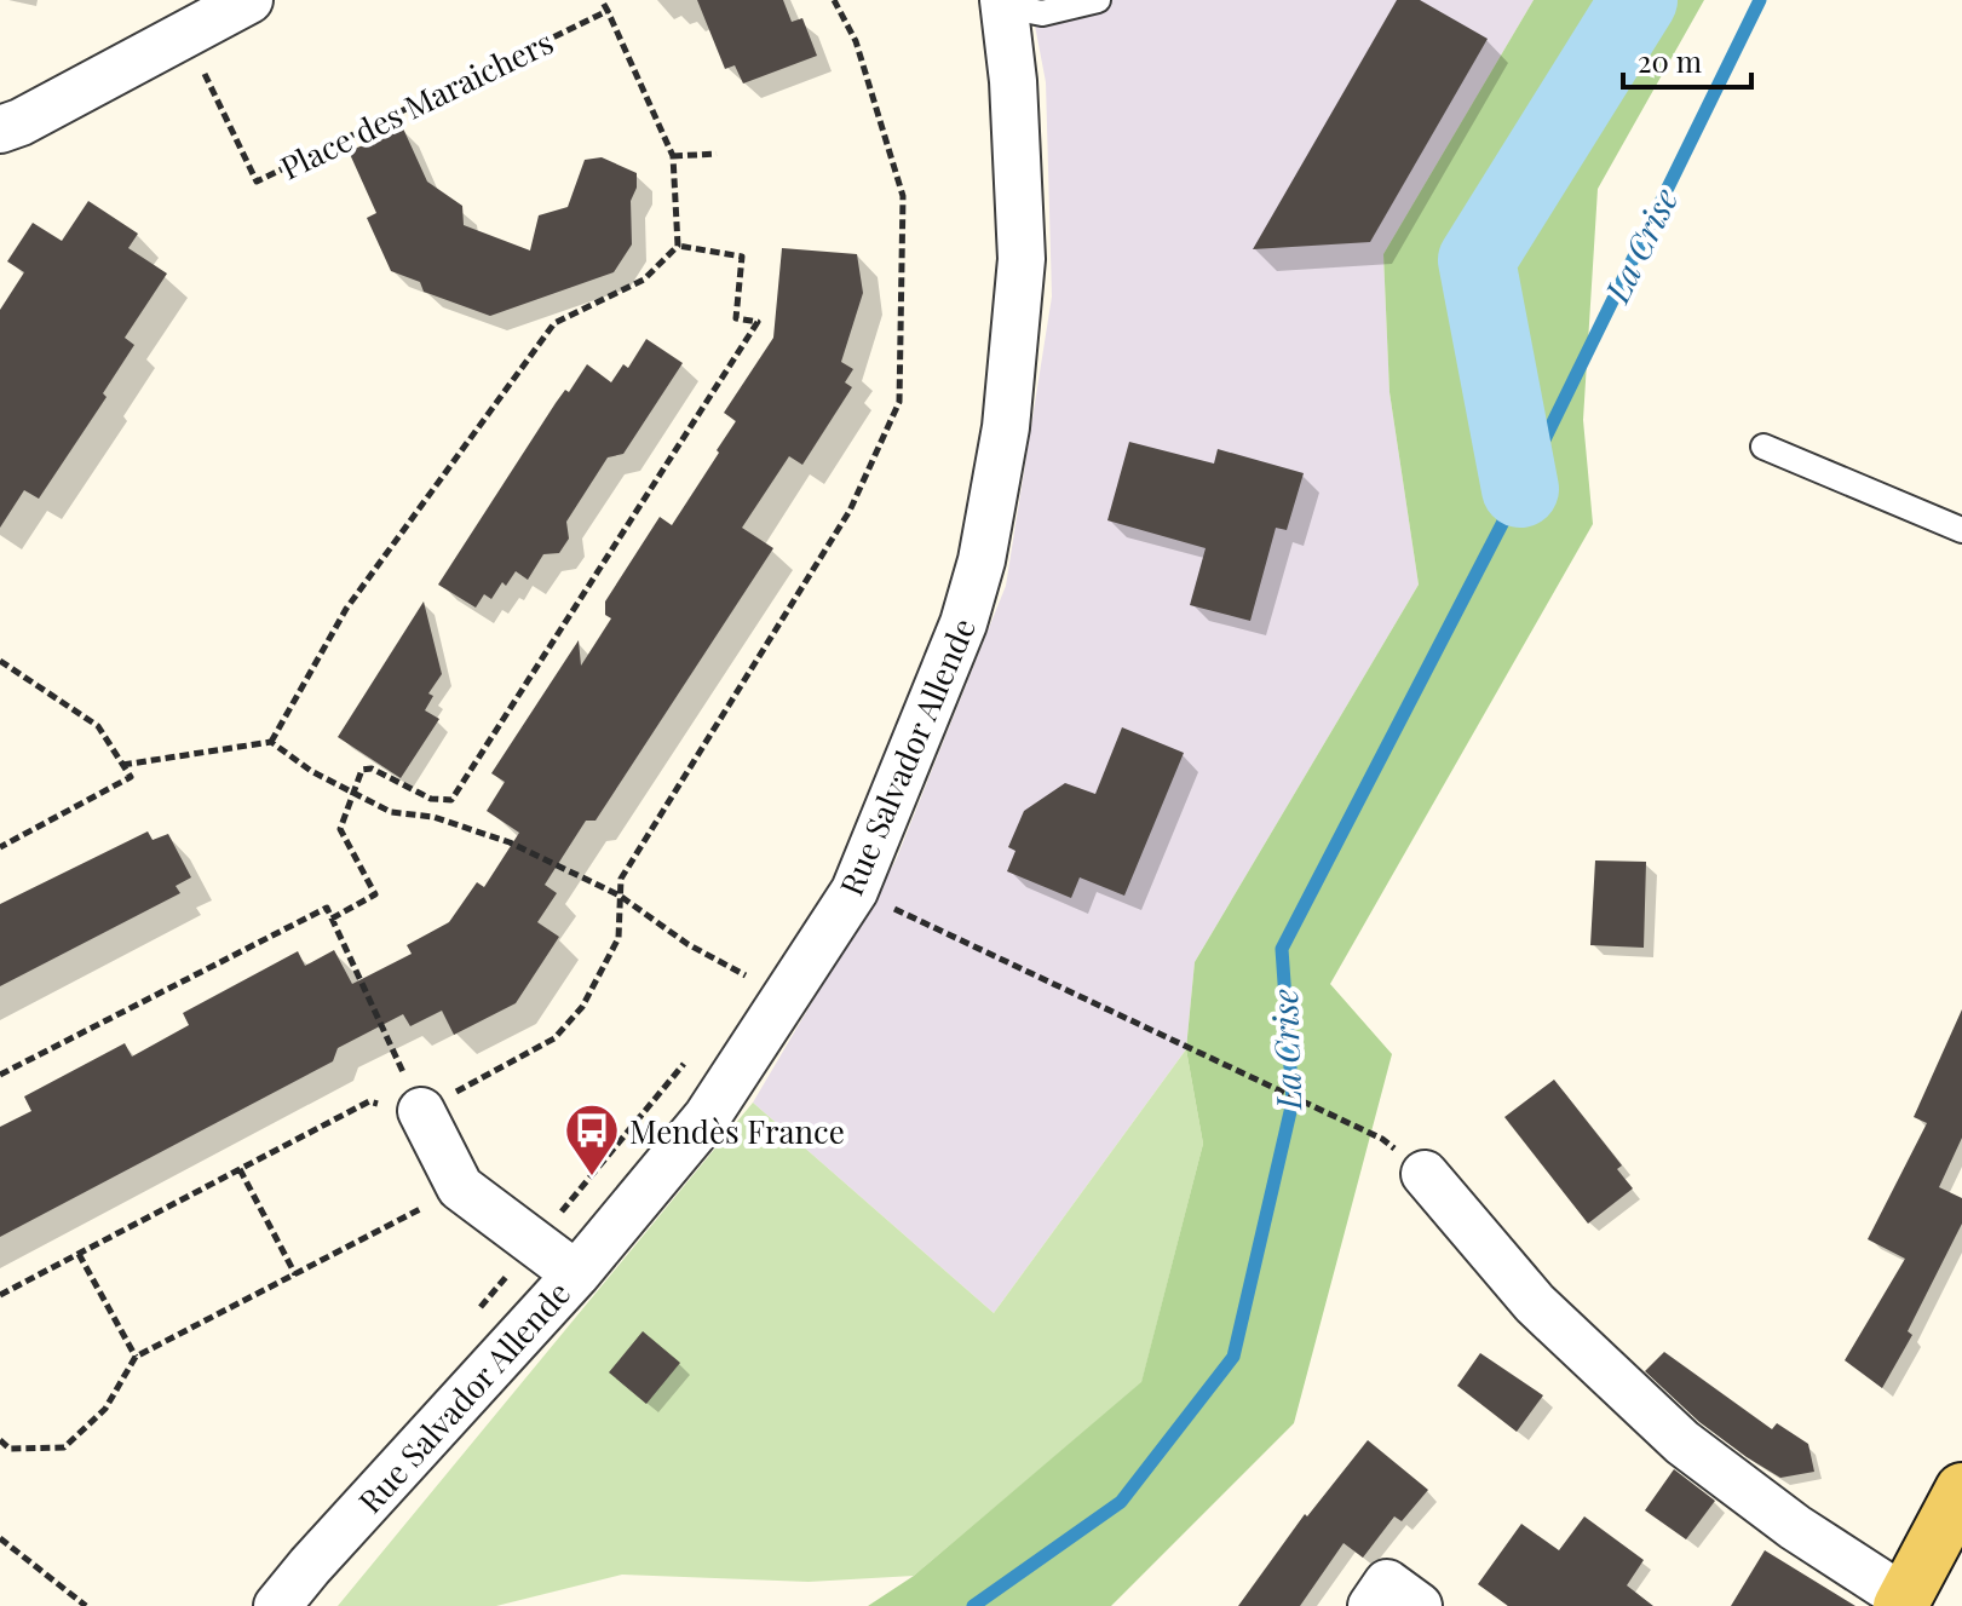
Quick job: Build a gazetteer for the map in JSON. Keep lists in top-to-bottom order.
{
  "streets": {
    "street": ["Rue Salvador Allende"],
    "path": ["Place des Maraichers"]
  },
  "water": ["La Crise"],
  "places": {
    "bus stop": ["Mendès France"]
  },
  "scale_bar": "20 m"
}
